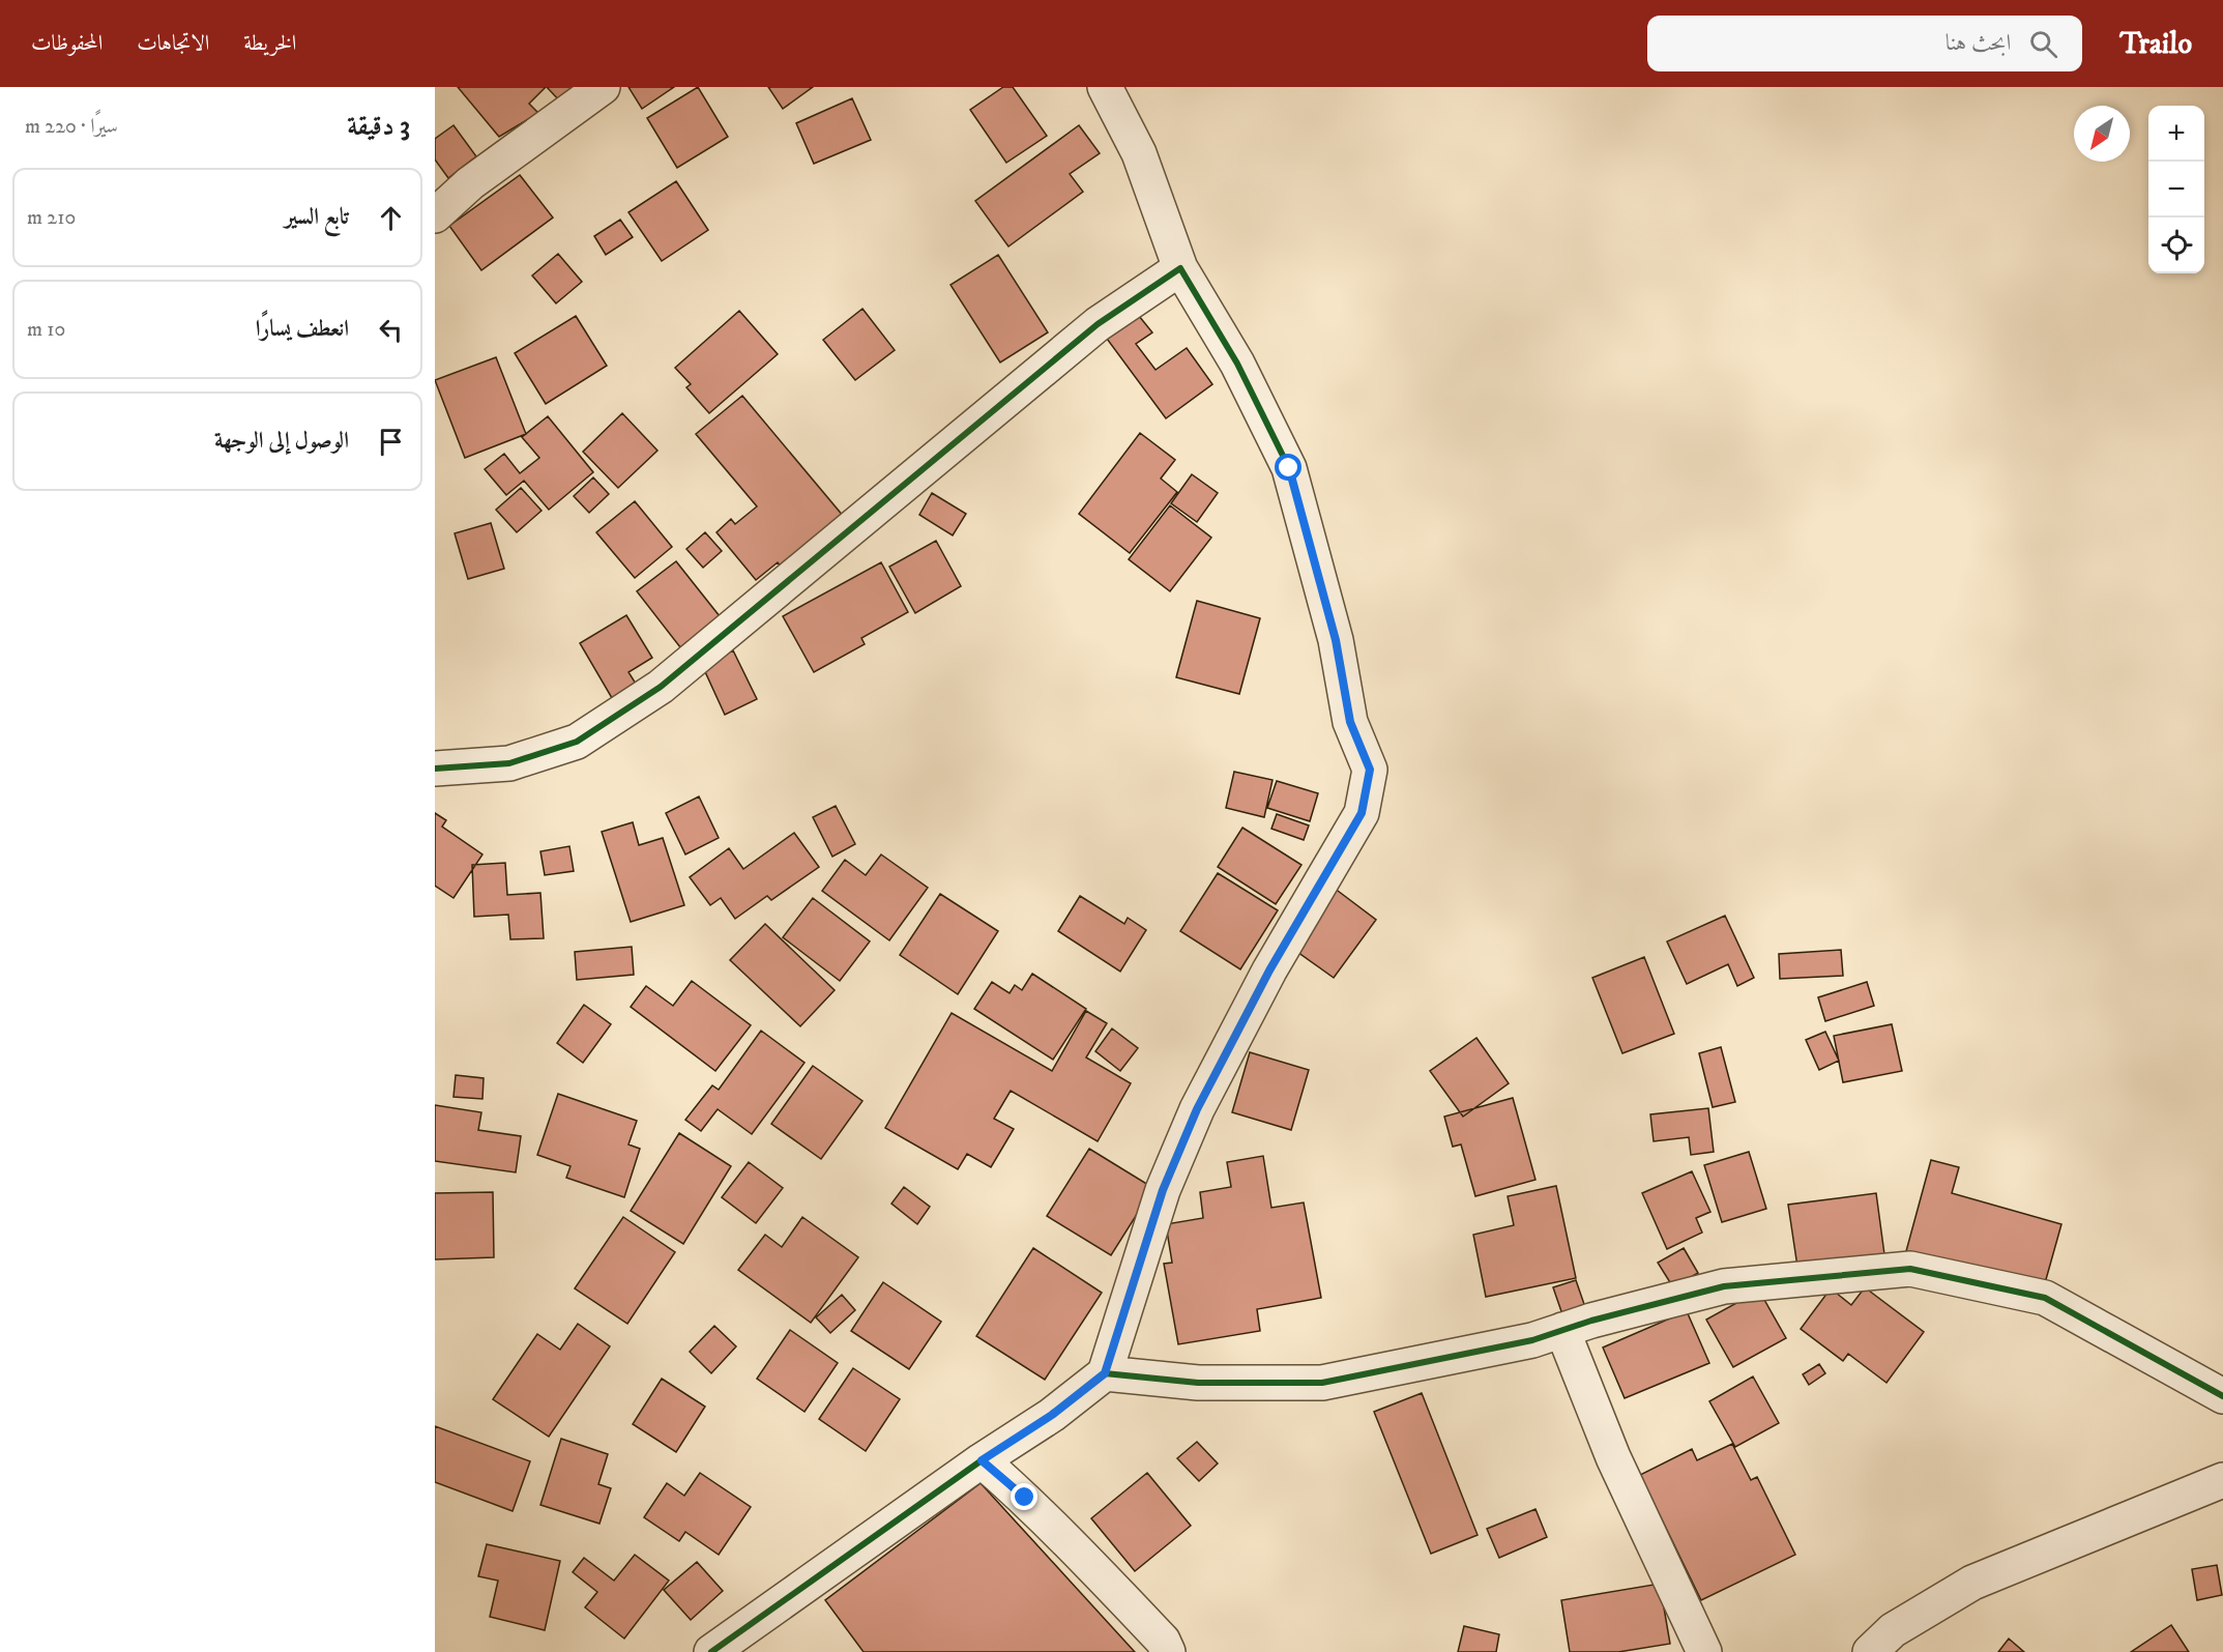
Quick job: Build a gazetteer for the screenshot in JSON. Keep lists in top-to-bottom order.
{
  "north": "bottom left",
  "page": {
    "header": "Trailo",
    "search": "ابحث هنا",
    "nav": ["الخريطة", "الاتجاهات", "المحفوظات"],
    "heading": ["3 دقيقة", "سيرًا · 220 m"],
    "map_buttons": ["+", "−"],
    "list": [
      ["تابع السير", "210 m"],
      ["انعطف يسارًا", "10 m"],
      "الوصول إلى الوجهة"
    ]
  }
}
